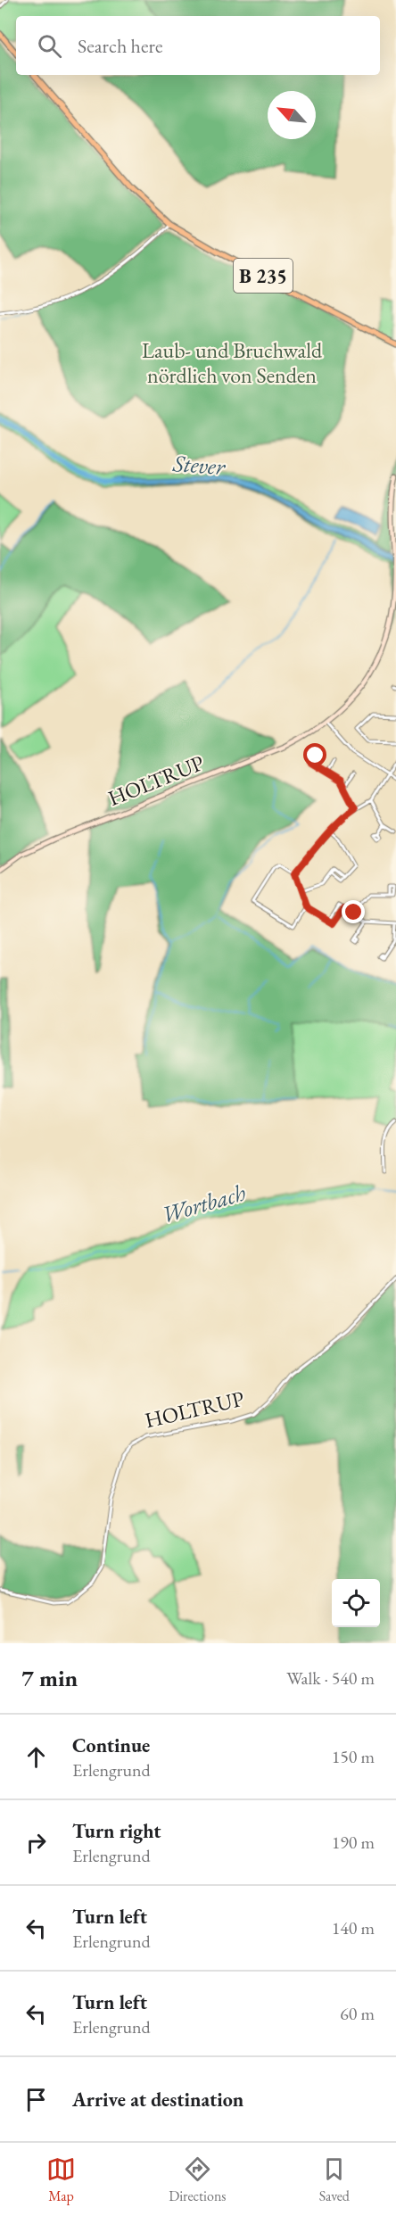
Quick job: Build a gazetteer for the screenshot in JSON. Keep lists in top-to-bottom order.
{
  "streets": {
    "main road": ["B 235", "HOLTRUP"]
  },
  "water": ["Stever", "Wortbach"],
  "parks": ["Laub- und Bruchwald nördlich von Senden"],
  "north": "top left",
  "page": {
    "search": "Search here",
    "heading": ["7 min", "Walk · 540 m"],
    "list": [
      ["Continue", "Erlengrund", "150 m"],
      ["Turn right", "Erlengrund", "190 m"],
      ["Turn left", "Erlengrund", "140 m"],
      ["Turn left", "Erlengrund", "60 m"],
      "Arrive at destination"
    ],
    "nav": ["Map", "Directions", "Saved"]
  }
}
